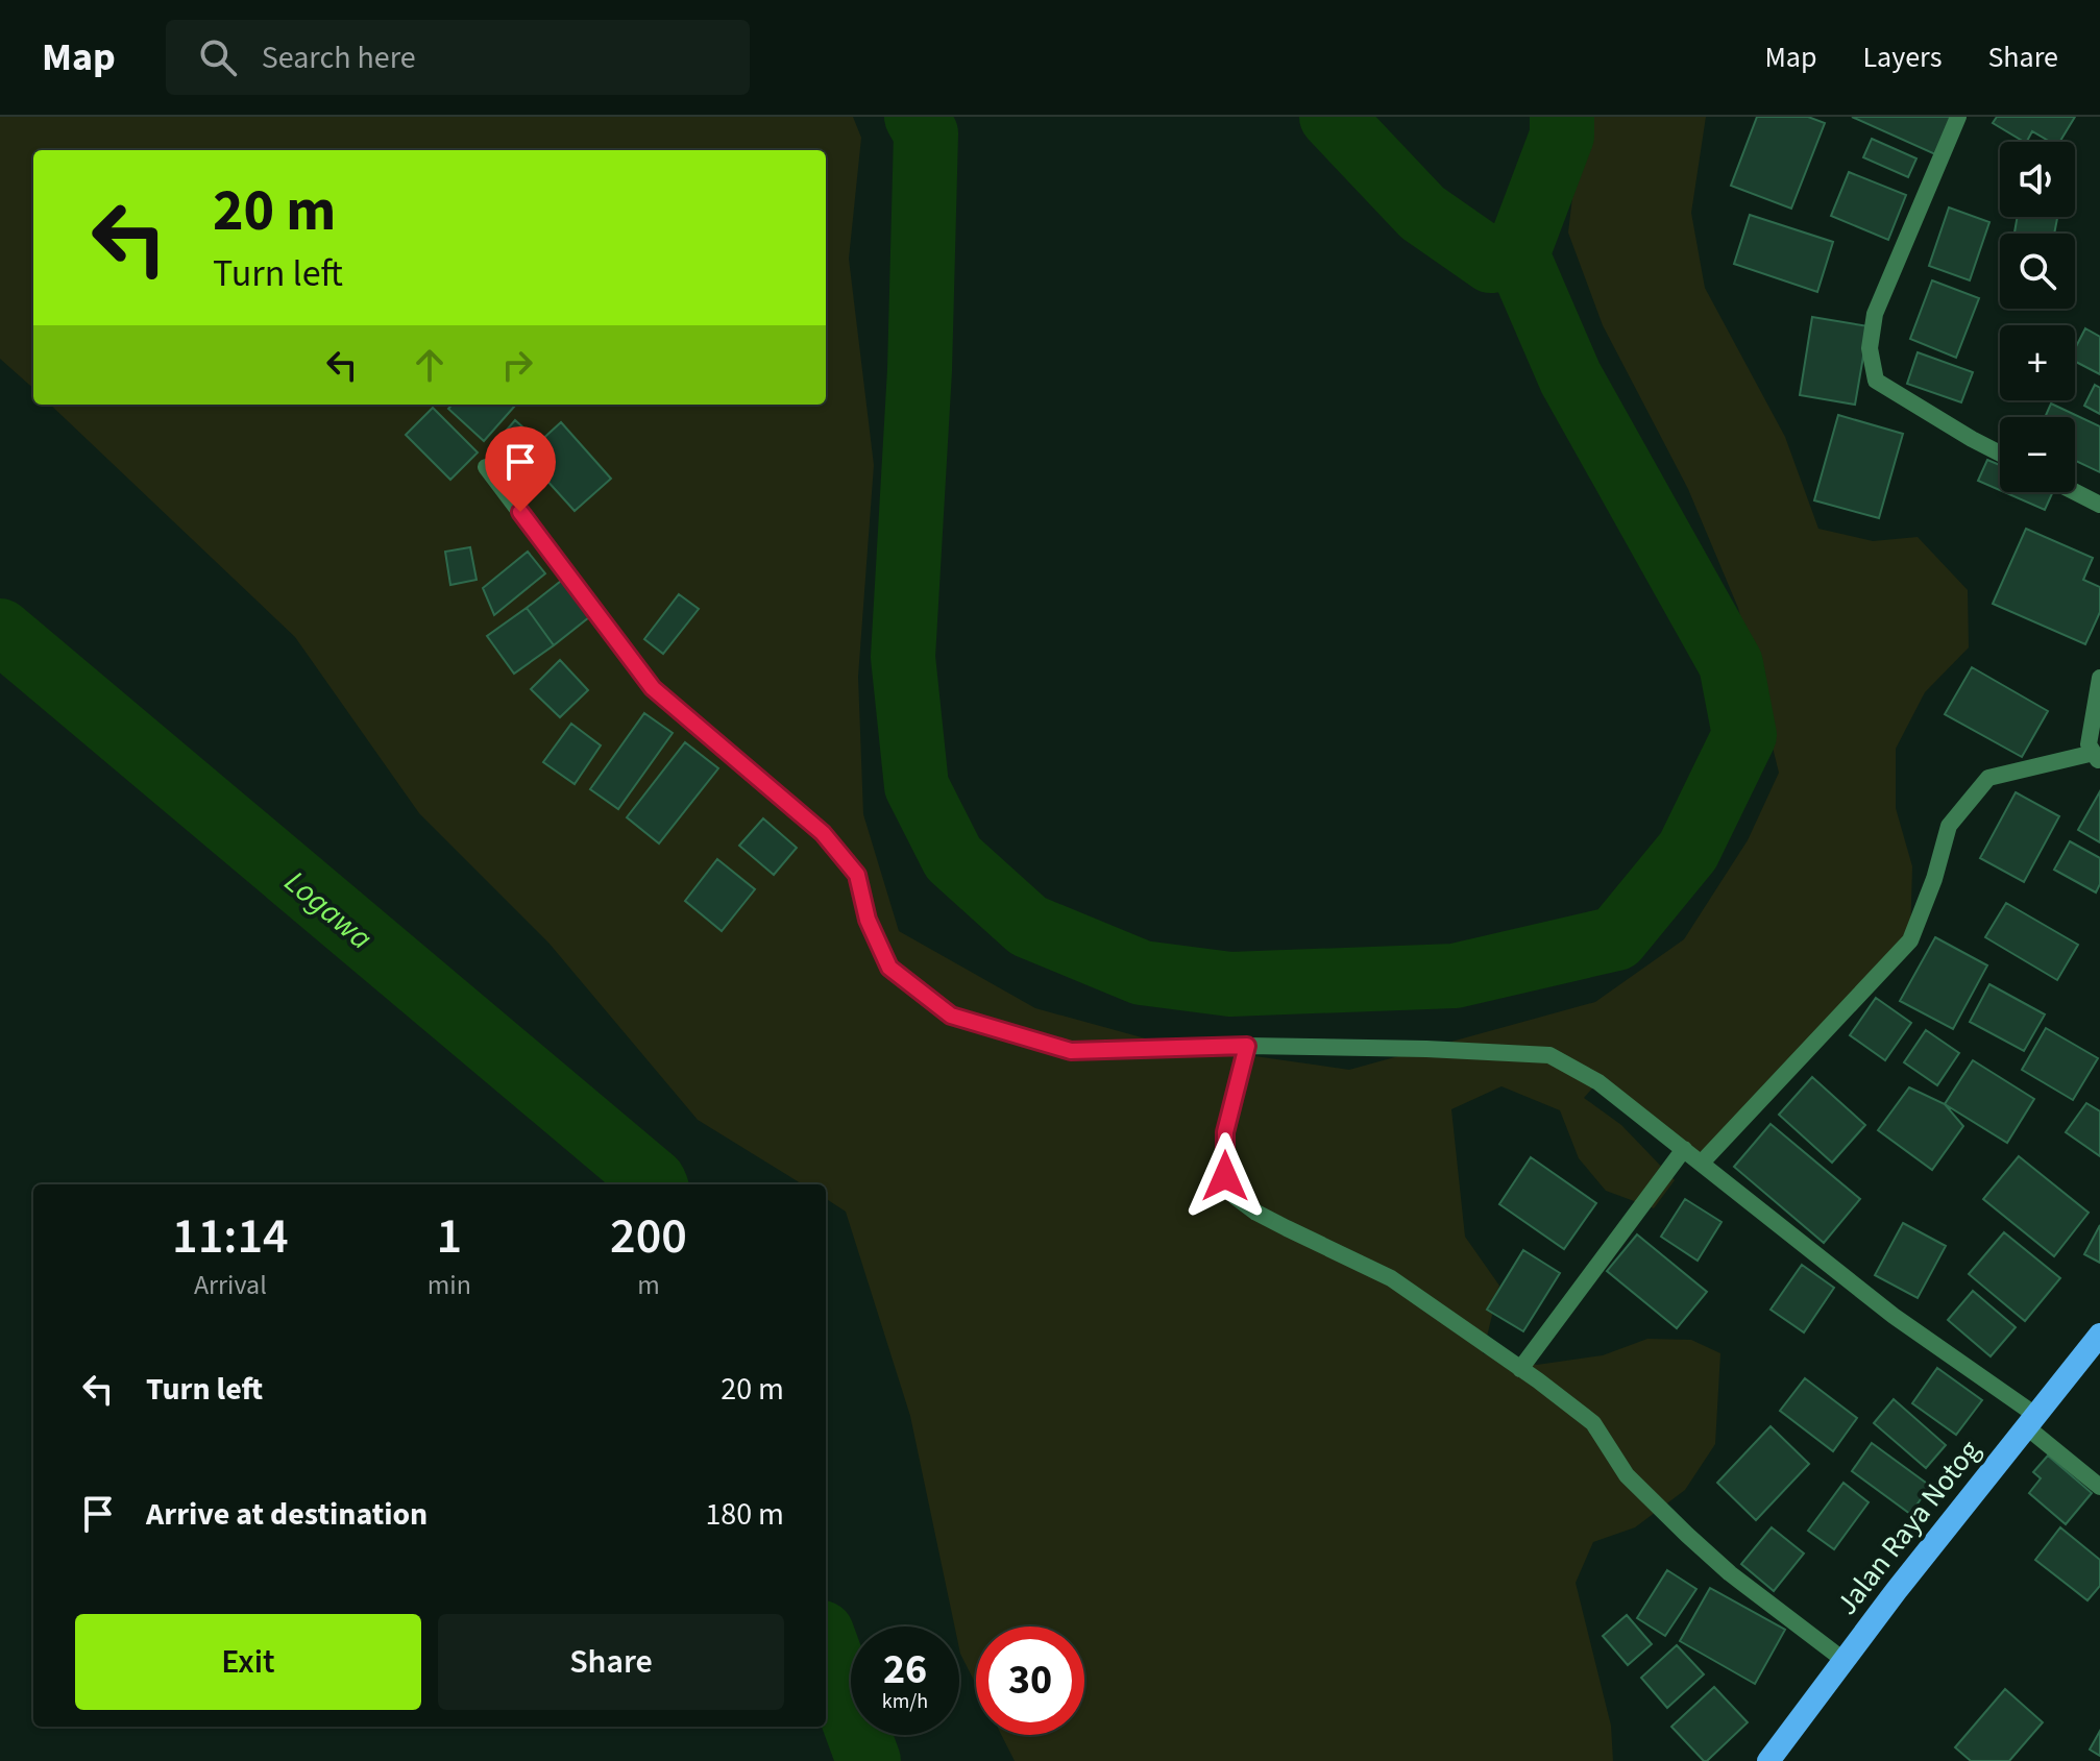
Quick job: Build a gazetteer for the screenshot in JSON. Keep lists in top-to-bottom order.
{
  "streets": {
    "highway": ["Jalan Raya Notog"]
  },
  "water": ["Logawa"],
  "page": {
    "header": "Map",
    "search": "Search here",
    "nav": ["Map", "Layers", "Share"],
    "map_buttons": ["+", "−"],
    "turn": ["20 m", "Turn left"],
    "eta": [
      "11:14",
      "Arrival",
      "1",
      "min",
      "200",
      "m"
    ],
    "list": [
      {
        "name": "Turn left",
        "value": "20 m"
      },
      {
        "name": "Arrive at destination",
        "value": "180 m"
      }
    ],
    "buttons": ["Exit", "Share"],
    "speed": "26 km/h",
    "limit": "30"
  }
}
